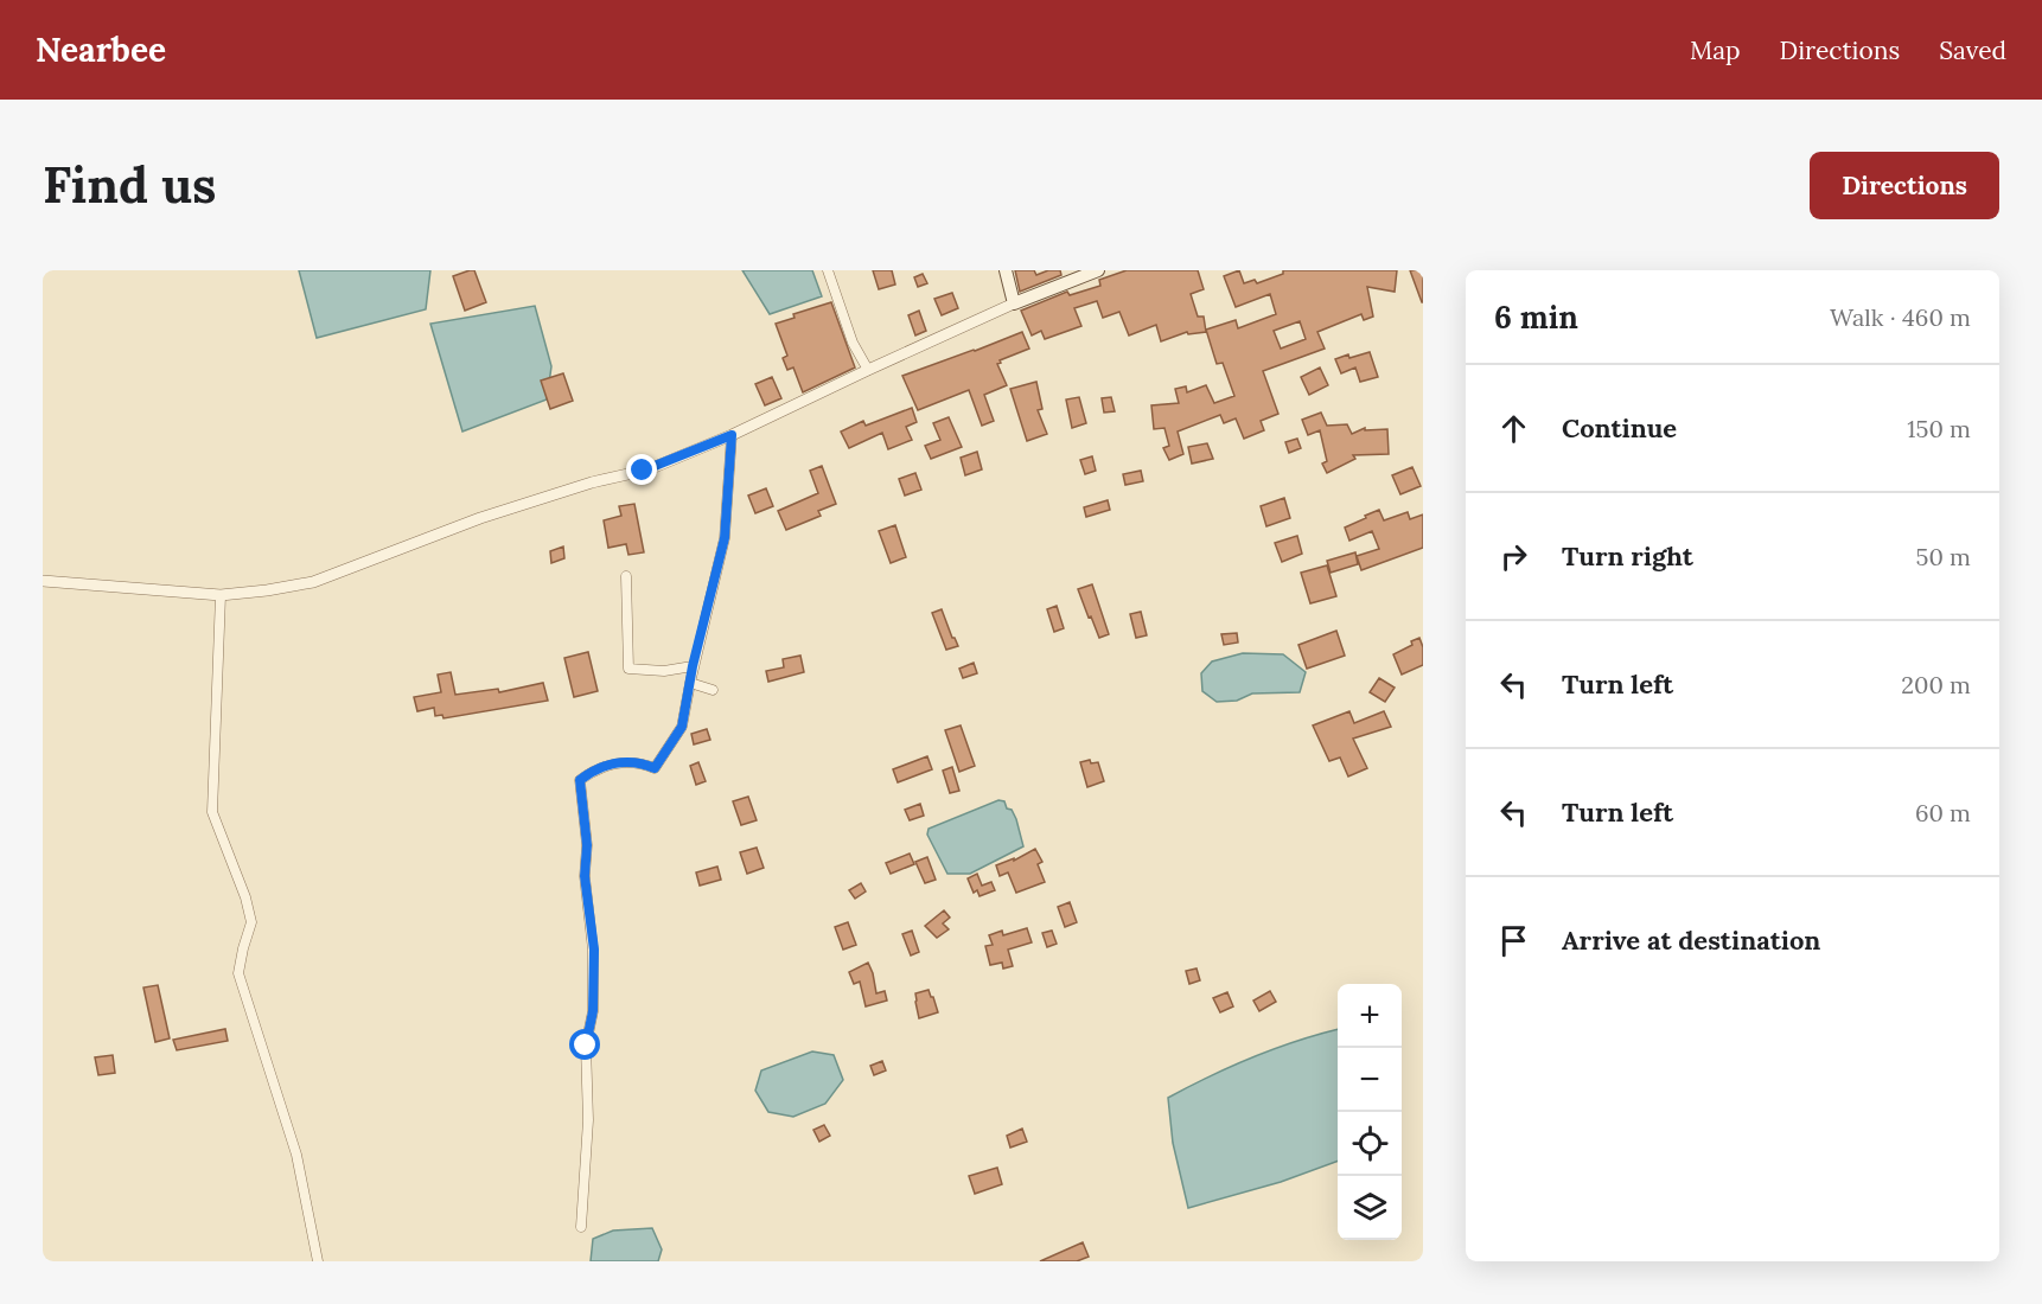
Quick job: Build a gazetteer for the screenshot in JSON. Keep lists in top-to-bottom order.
{
  "page": {
    "header": "Nearbee",
    "nav": ["Map", "Directions", "Saved"],
    "buttons": "Directions",
    "title": "Find us",
    "heading": ["6 min", "Walk · 460 m"],
    "list": [
      ["Continue", "150 m"],
      ["Turn right", "50 m"],
      ["Turn left", "200 m"],
      ["Turn left", "60 m"],
      "Arrive at destination"
    ],
    "map_buttons": ["+", "−"]
  }
}
